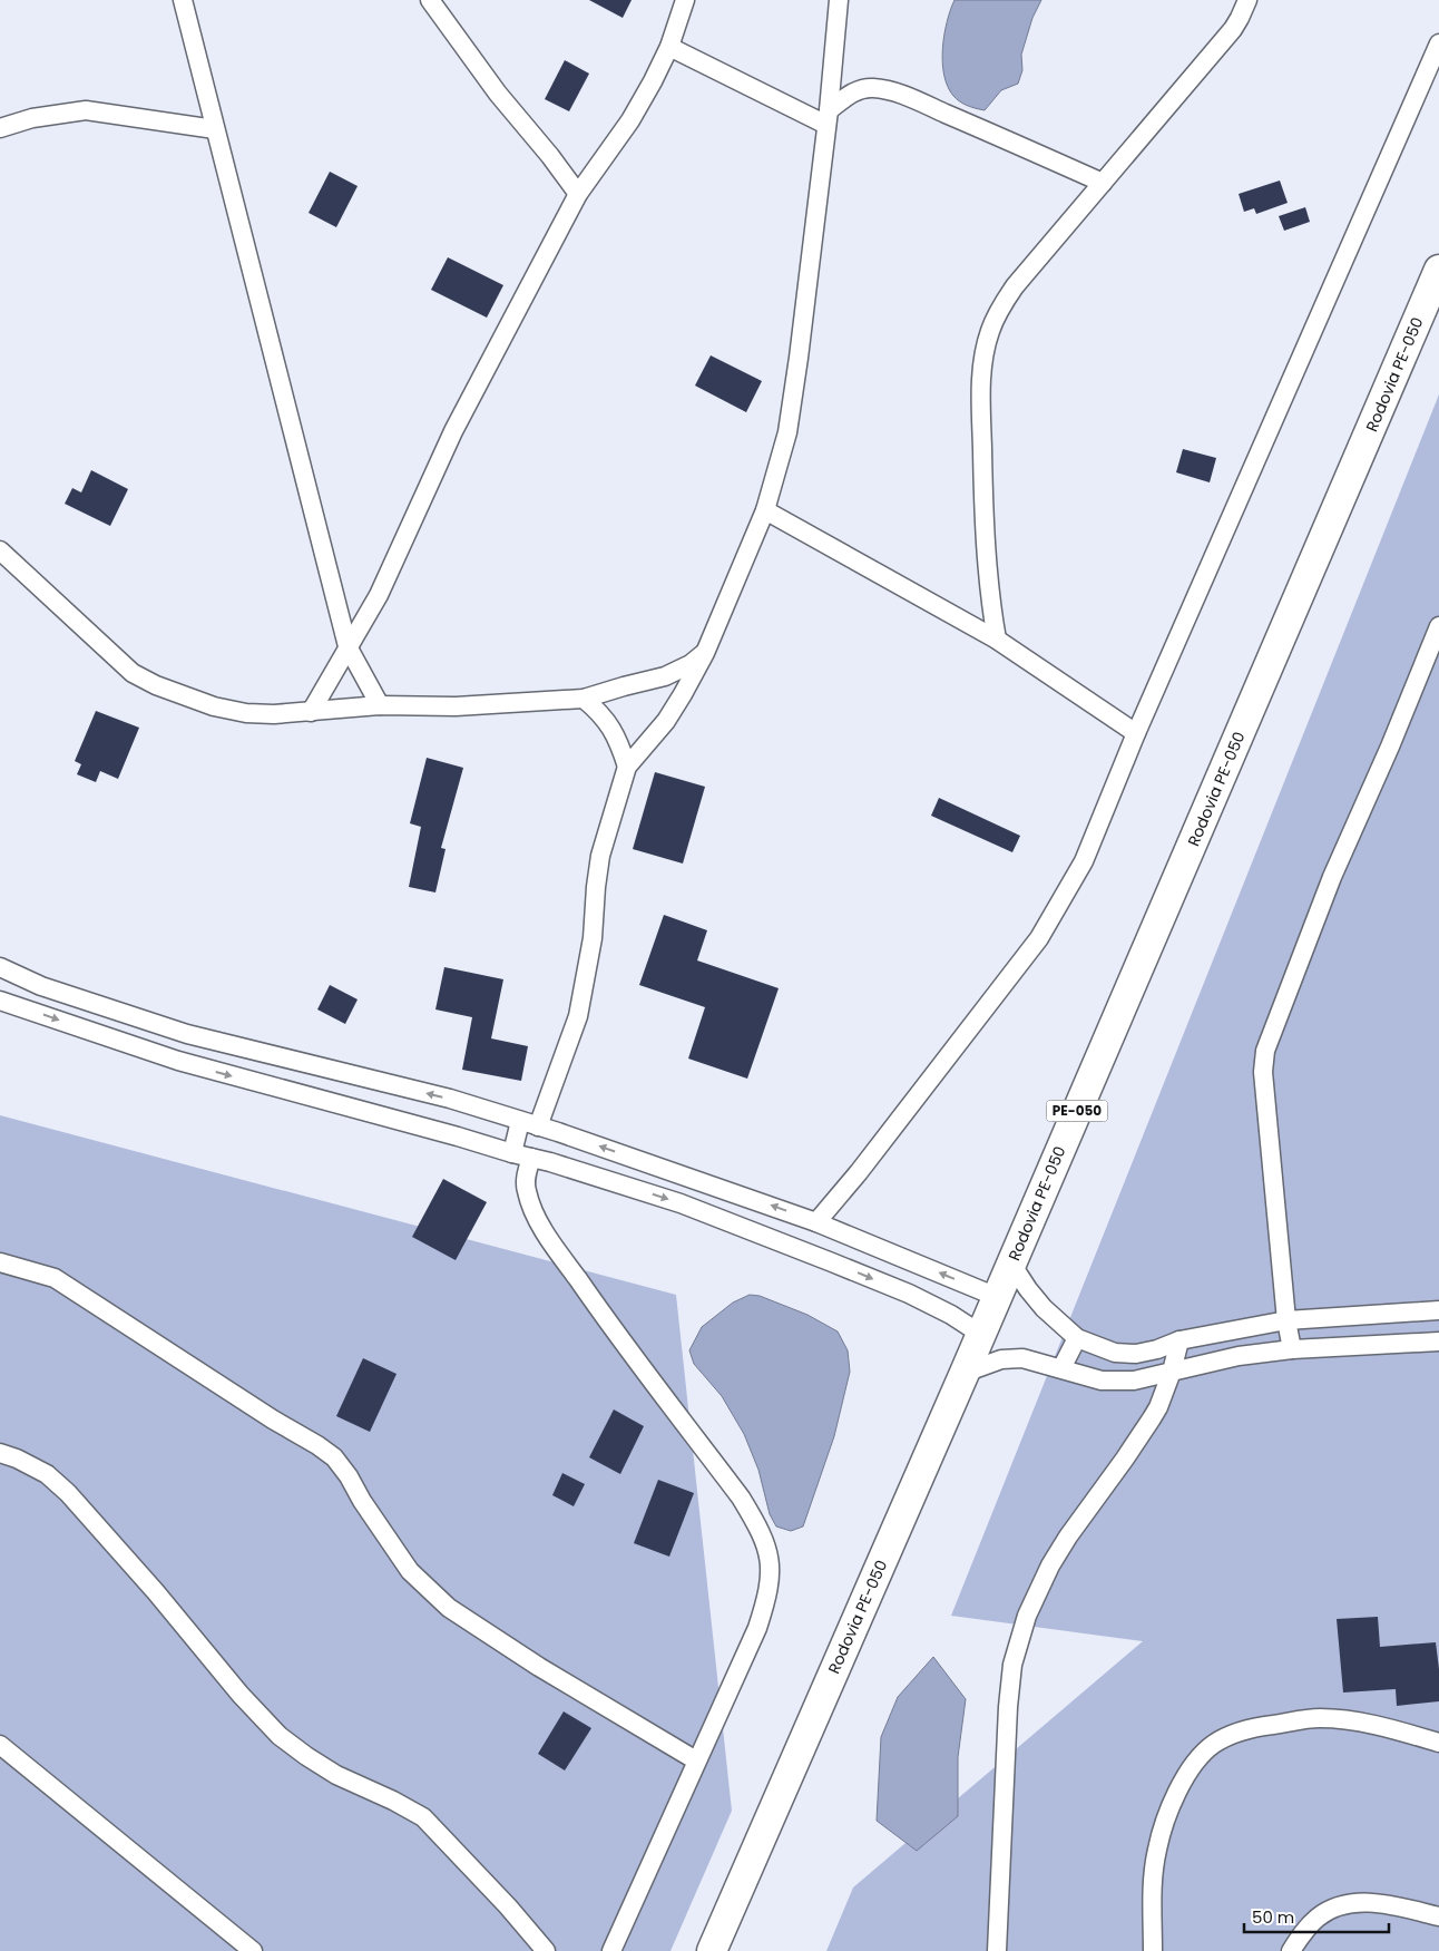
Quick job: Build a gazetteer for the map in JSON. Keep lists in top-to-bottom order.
{
  "streets": {
    "main road": ["Rodovia PE-050", "PE-050"]
  },
  "scale_bar": "50 m"
}
